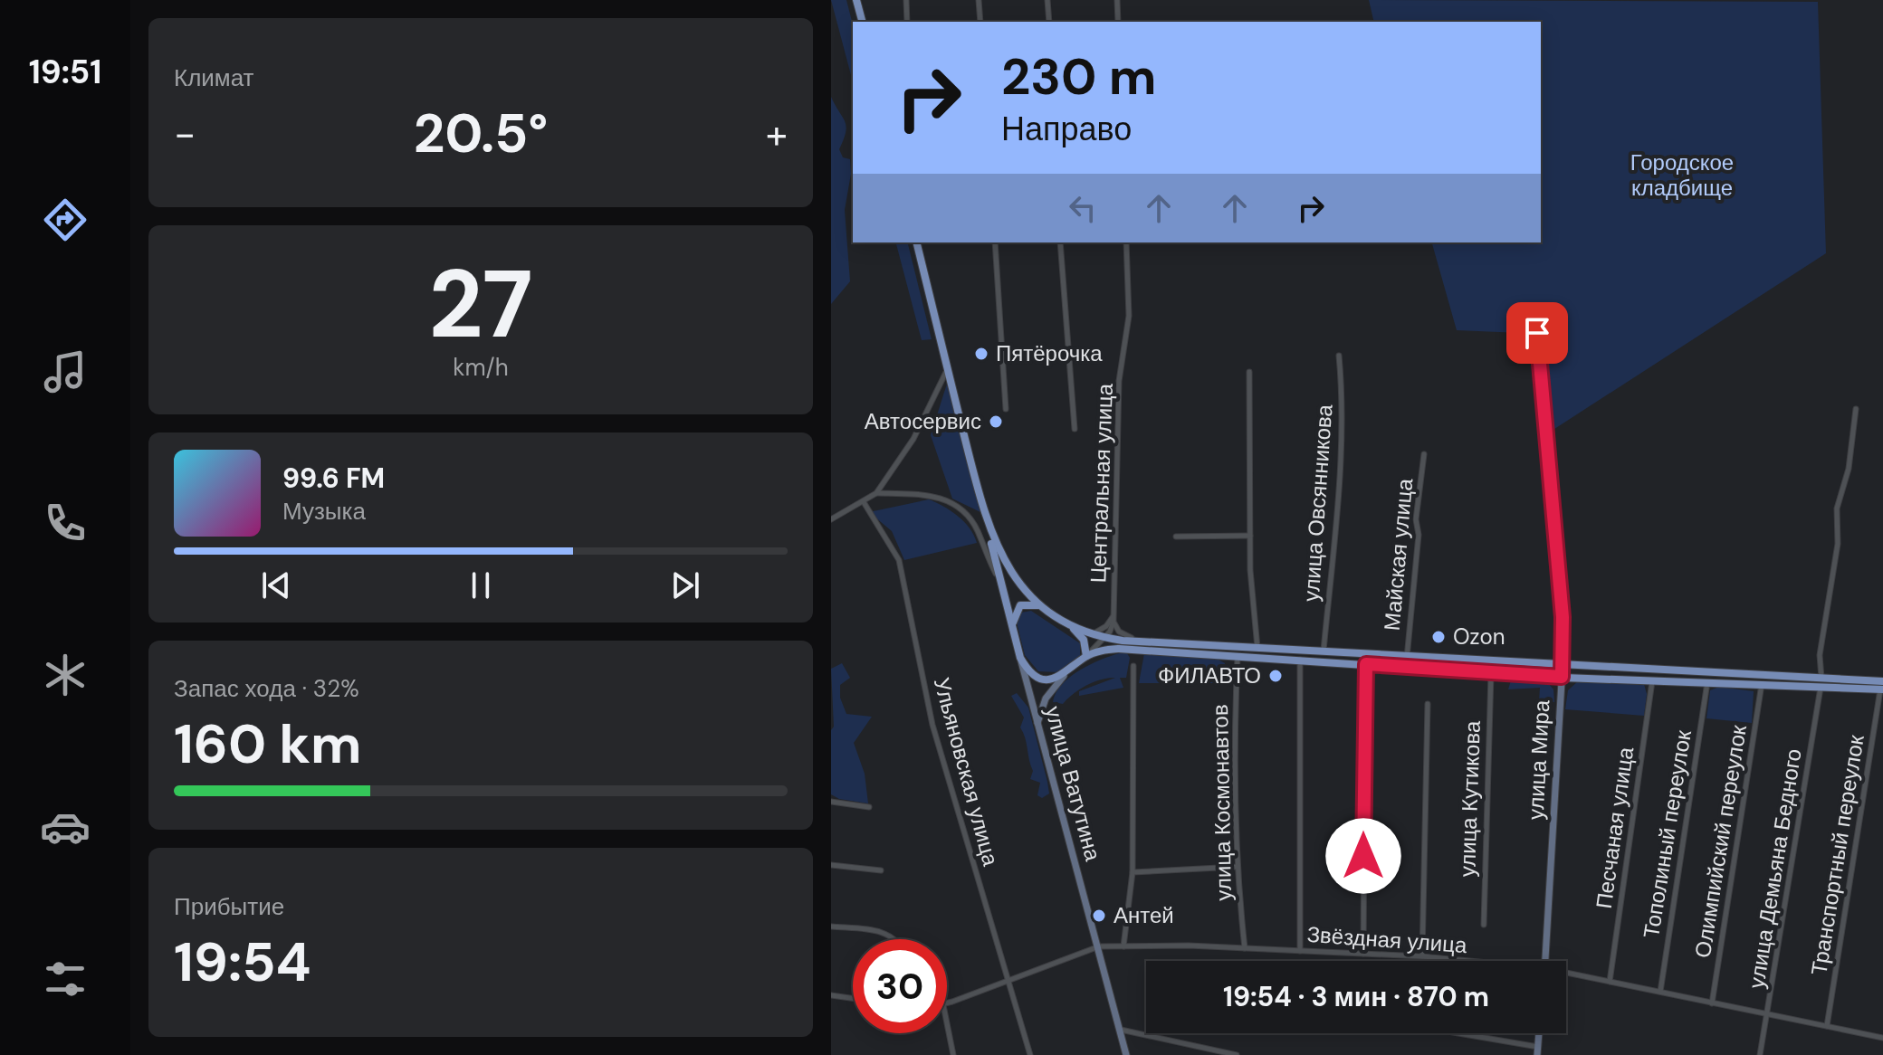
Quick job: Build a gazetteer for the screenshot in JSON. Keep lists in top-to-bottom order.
{
  "streets": {
    "main road": ["улица Мира", "улица Ватутина"],
    "street": [
      "Центральная улица",
      "улица Овсянникова",
      "Майская улица",
      "Ульяновская улица",
      "улица Кутикова",
      "улица Космонавтов",
      "Песчаная улица",
      "Тополиный переулок",
      "Олимпийский переулок",
      "Транспортный переулок",
      "улица Демьяна Бедного",
      "Звёздная улица"
    ]
  },
  "crossings": [
    ["Центральная улица", "улица Ватутина"],
    ["улица Ватутина", "Звёздная улица"],
    ["улица Космонавтов", "Звёздная улица"],
    ["Песчаная улица", "Звёздная улица"],
    ["Тополиный переулок", "Звёздная улица"],
    ["Олимпийский переулок", "Звёздная улица"],
    ["Транспортный переулок", "Звёздная улица"],
    ["улица Демьяна Бедного", "Звёздная улица"]
  ],
  "parks": ["Городское кладбище"],
  "places": [
    "Пятёрочка",
    "Автосервис",
    "Ozon",
    "ФИЛАВТО",
    "Антей"
  ],
  "page": {
    "tabs": "19:51",
    "tile": [
      "Климат",
      ["27", "km/h"],
      ["Запас хода · 32%", "160 km"],
      ["Прибытие", "19:54"]
    ],
    "turn": ["230 m", "Направо"],
    "heat": ["−", "20.5°", "+"],
    "song": ["99.6 FM", "Музыка"],
    "limit": "30",
    "trip": "19:54 · 3 мин · 870 m"
  }
}
